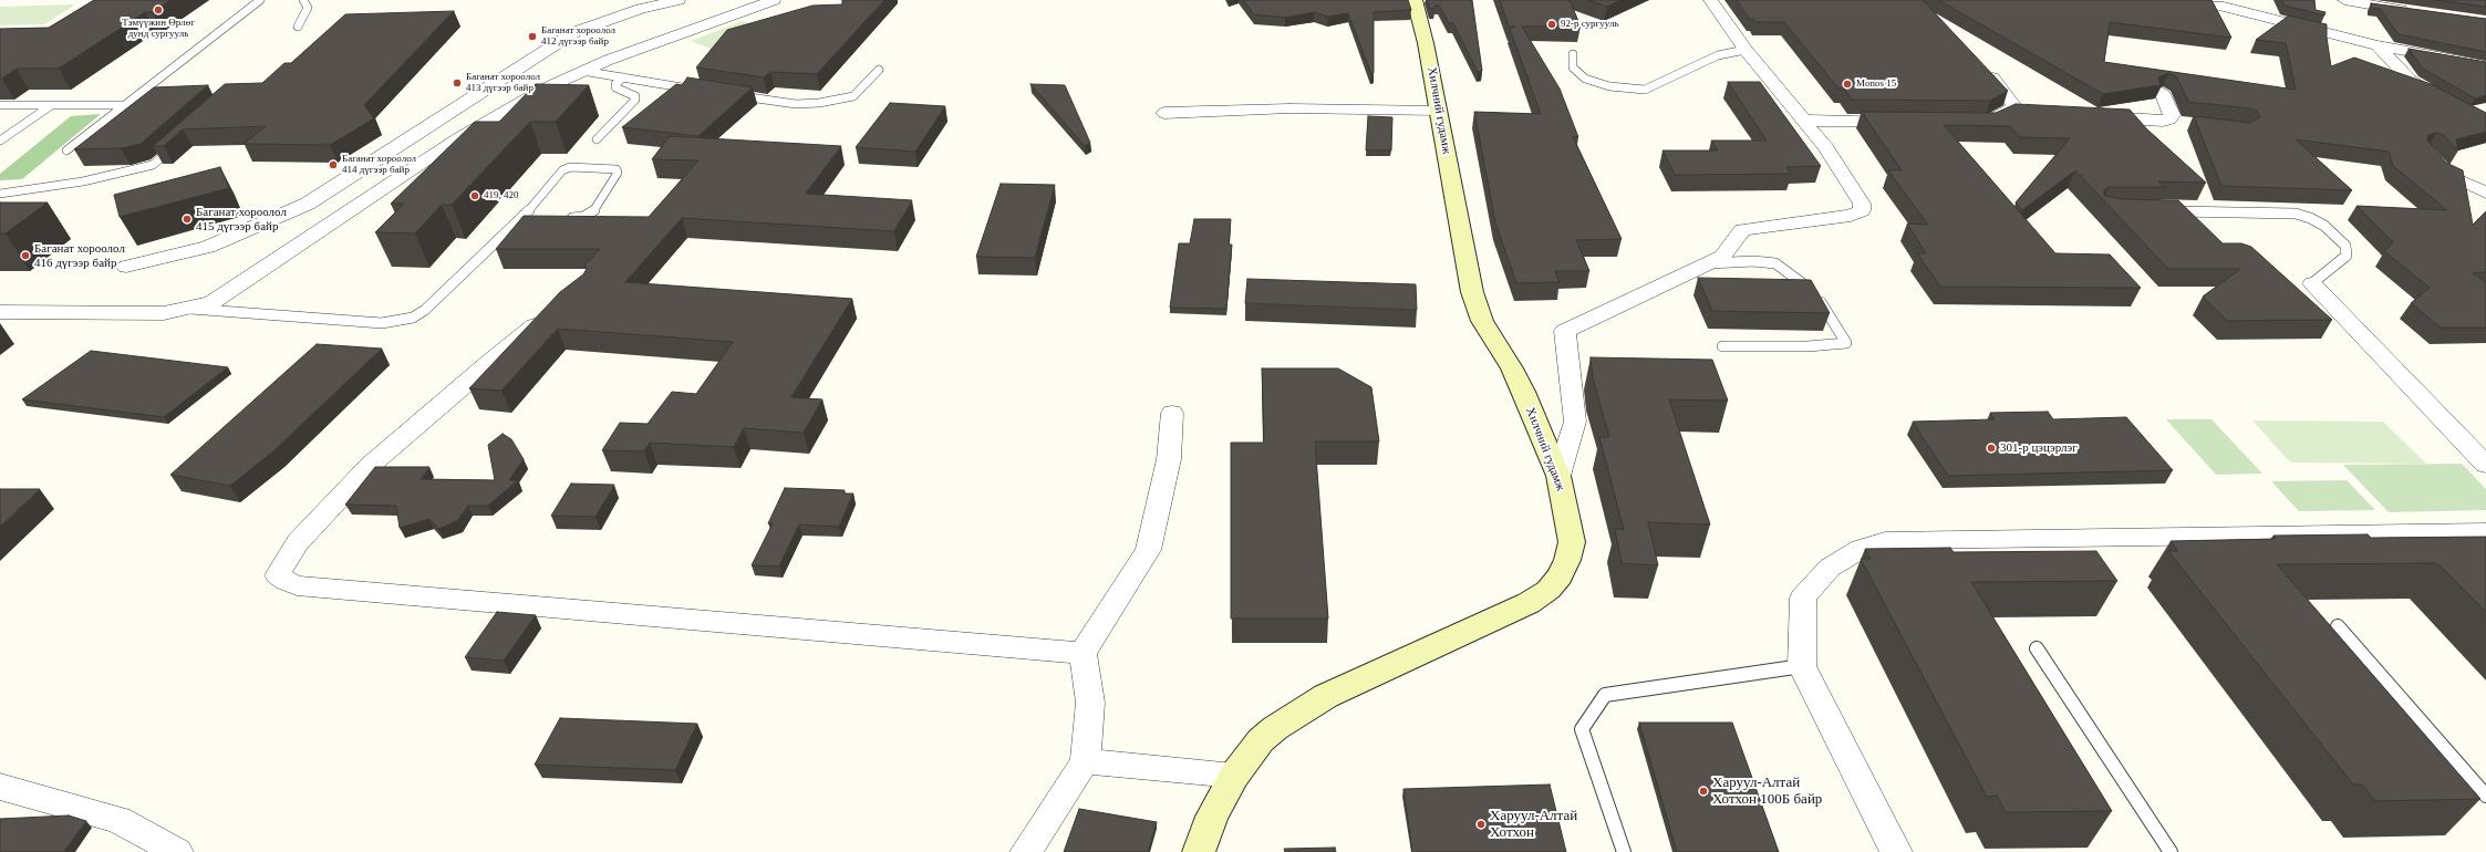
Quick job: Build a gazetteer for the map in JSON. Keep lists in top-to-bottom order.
{
  "streets": {
    "main road": ["Хилчний гудамж"]
  },
  "places": [
    "Тэмүүжин Өрлөг дунд сургууль",
    "92-р сургууль",
    "Баганат хороолол 412 дүгээр байр",
    "Баганат хороолол 413 дүгээр байр",
    "Monos 15",
    "Баганат хороолол 414 дүгээр байр",
    "419, 420",
    "Баганат хороолол 415 дүгээр байр",
    "Баганат хороолол 416 дүгээр байр",
    "301-р цэцэрлэг",
    "Харуул-Алтай Хотхон 100Б байр",
    "Харуул-Алтай Хотхон"
  ]
}
